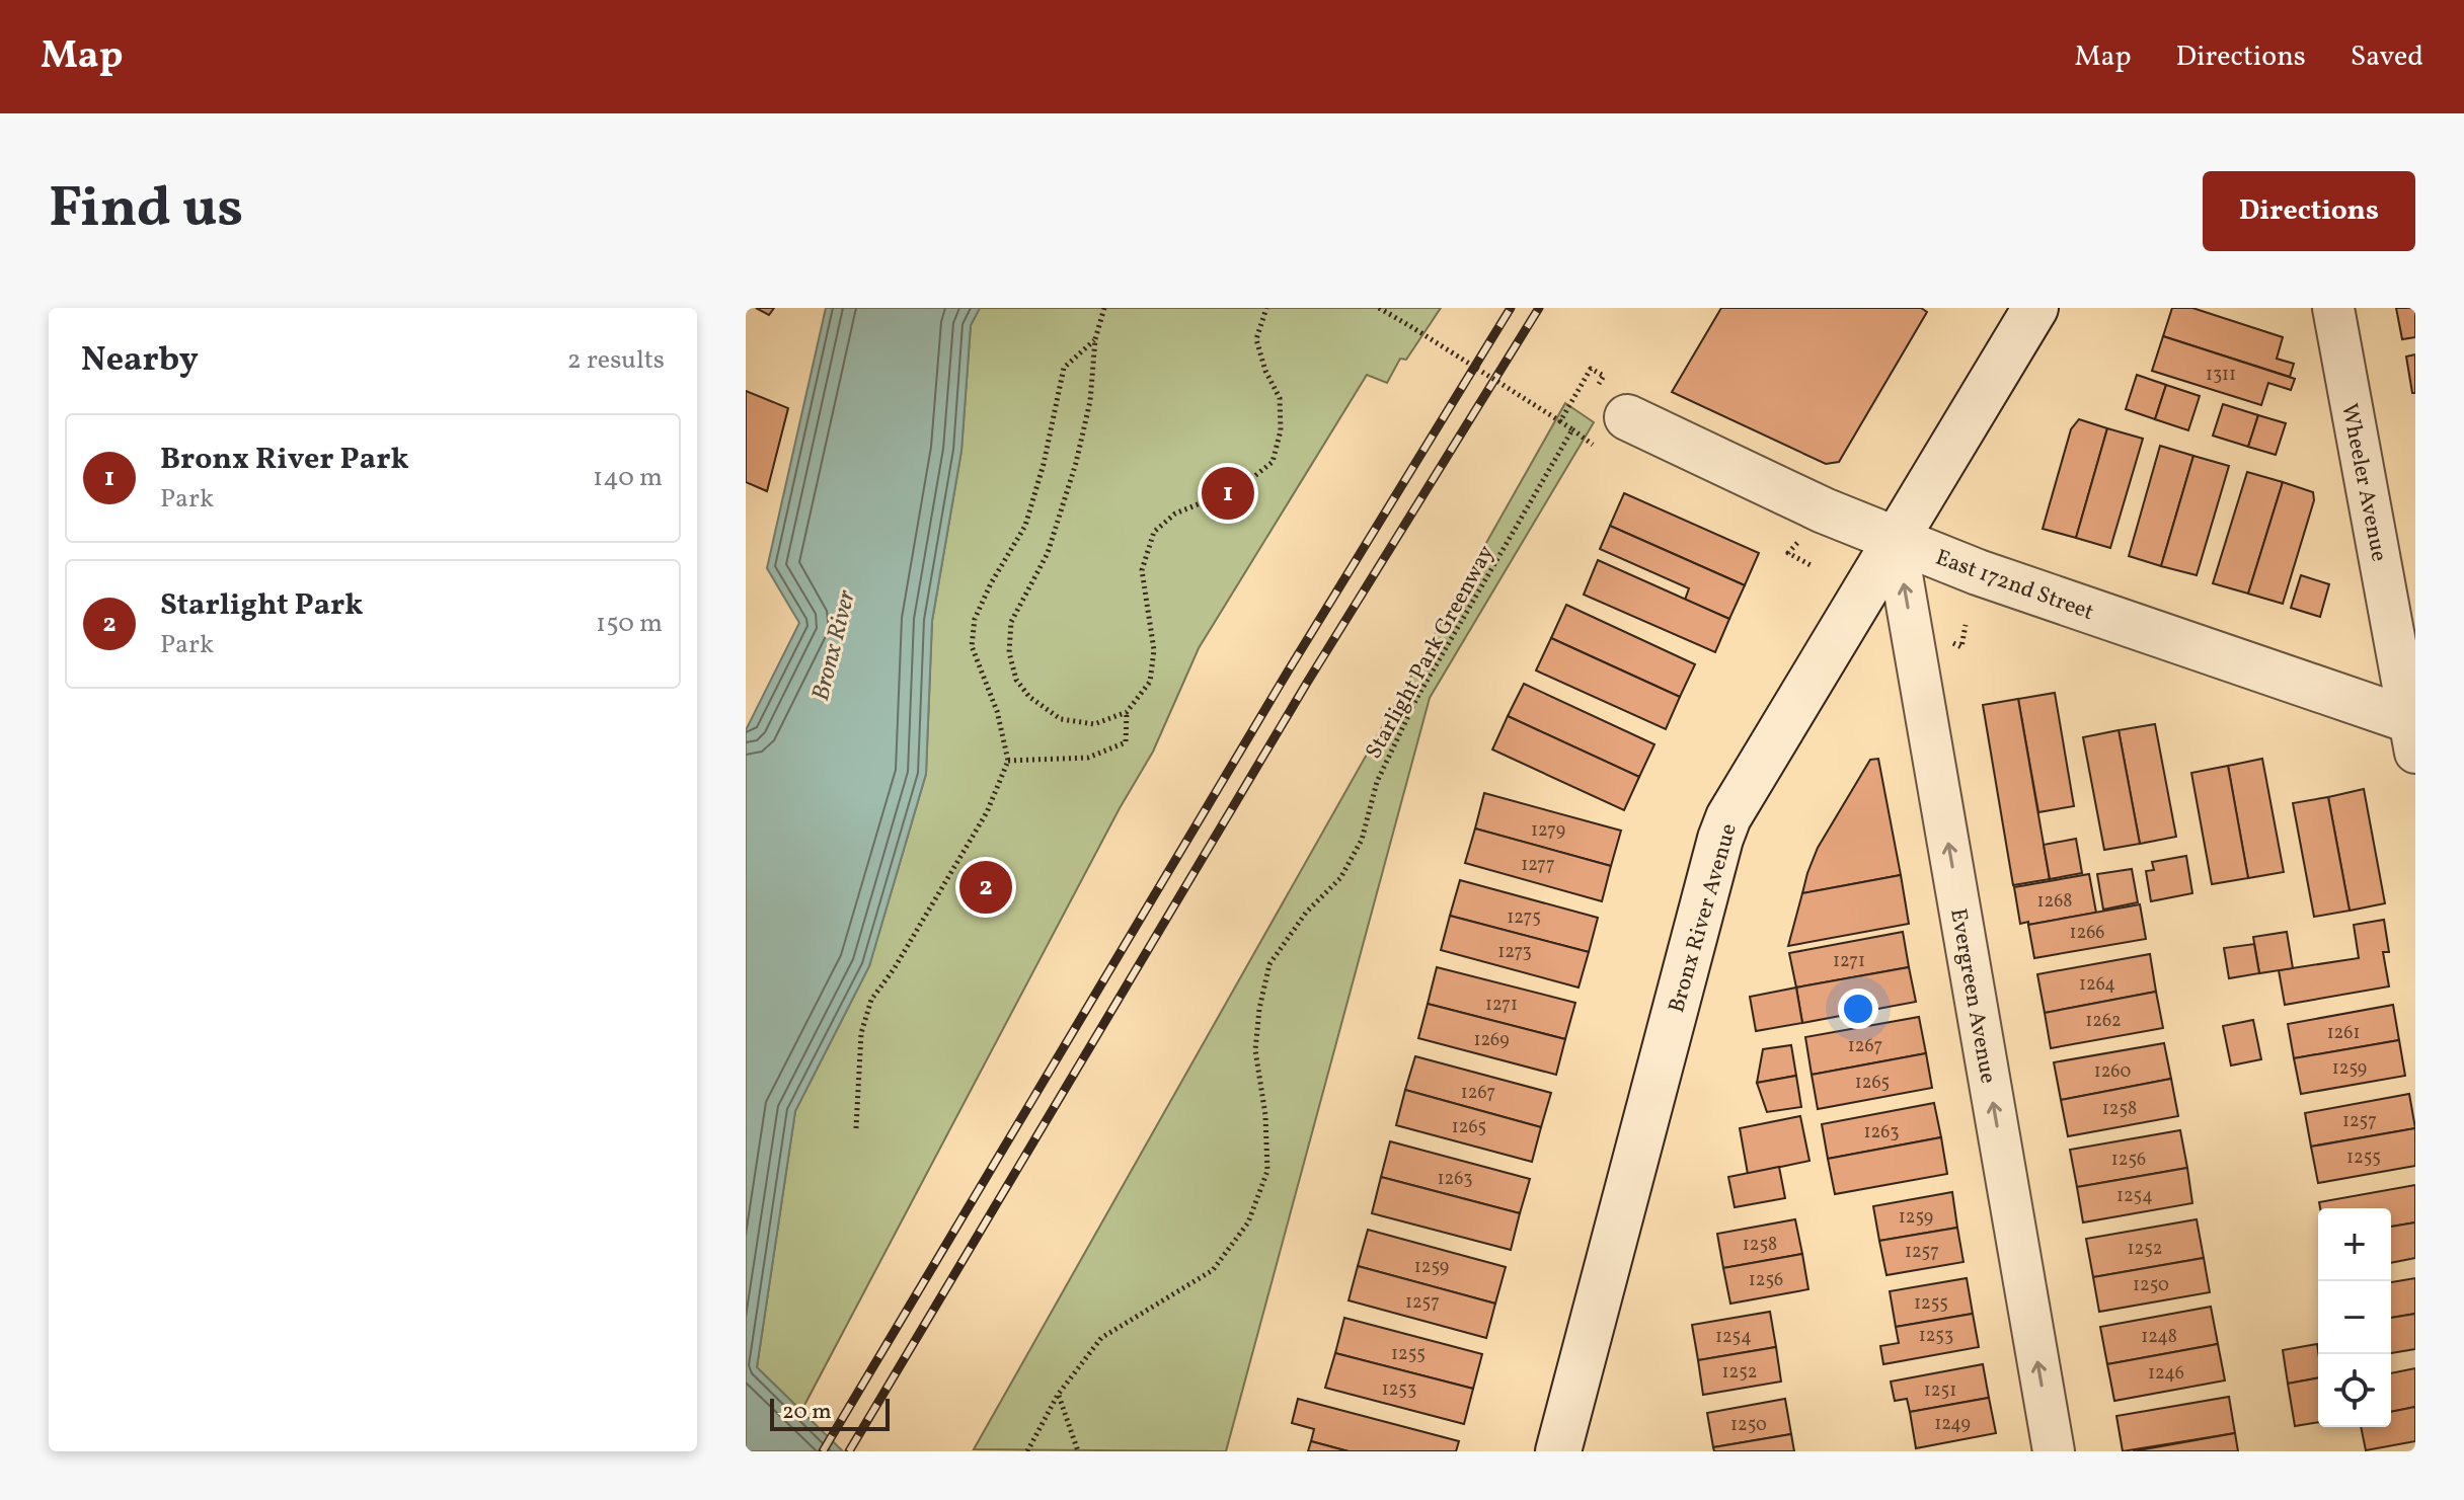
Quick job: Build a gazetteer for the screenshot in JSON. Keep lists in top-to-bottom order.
{
  "streets": {
    "main road": ["East 172nd Street", "Bronx River Avenue"],
    "street": ["Wheeler Avenue", "Evergreen Avenue"],
    "path": ["Starlight Park Greenway"]
  },
  "crossings": [
    ["Wheeler Avenue", "East 172nd Street"],
    ["East 172nd Street", "Bronx River Avenue"],
    ["East 172nd Street", "Evergreen Avenue"],
    ["Bronx River Avenue", "Evergreen Avenue"]
  ],
  "one_way": ["Evergreen Avenue"],
  "water": ["Bronx River"],
  "house_numbers": [
    "1311",
    "1279",
    "1277",
    "1268",
    "1275",
    "1266",
    "1273",
    "1271",
    "1264",
    "1271",
    "1262",
    "1261",
    "1269",
    "1267",
    "1259",
    "1260",
    "1265",
    "1267",
    "1258",
    "1257",
    "1265",
    "1263",
    "1255",
    "1256",
    "1263",
    "1254",
    "1259",
    "1258",
    "1252",
    "1257",
    "1259",
    "1256",
    "1250",
    "1257",
    "1255",
    "1253",
    "1254",
    "1248",
    "1255",
    "1252",
    "1246",
    "1253",
    "1251",
    "1249",
    "1250"
  ],
  "scale_bar": "20 m",
  "page": {
    "header": "Map",
    "nav": ["Map", "Directions", "Saved"],
    "title": "Find us",
    "buttons": "Directions",
    "heading": ["Nearby", "2 results"],
    "list": [
      {
        "mark": "1",
        "name": "Bronx River Park",
        "note": "Park",
        "value": "140 m"
      },
      {
        "mark": "2",
        "name": "Starlight Park",
        "note": "Park",
        "value": "150 m"
      }
    ],
    "pins": ["1", "2"],
    "map_buttons": ["+", "−"],
    "scale": "20 m"
  }
}
